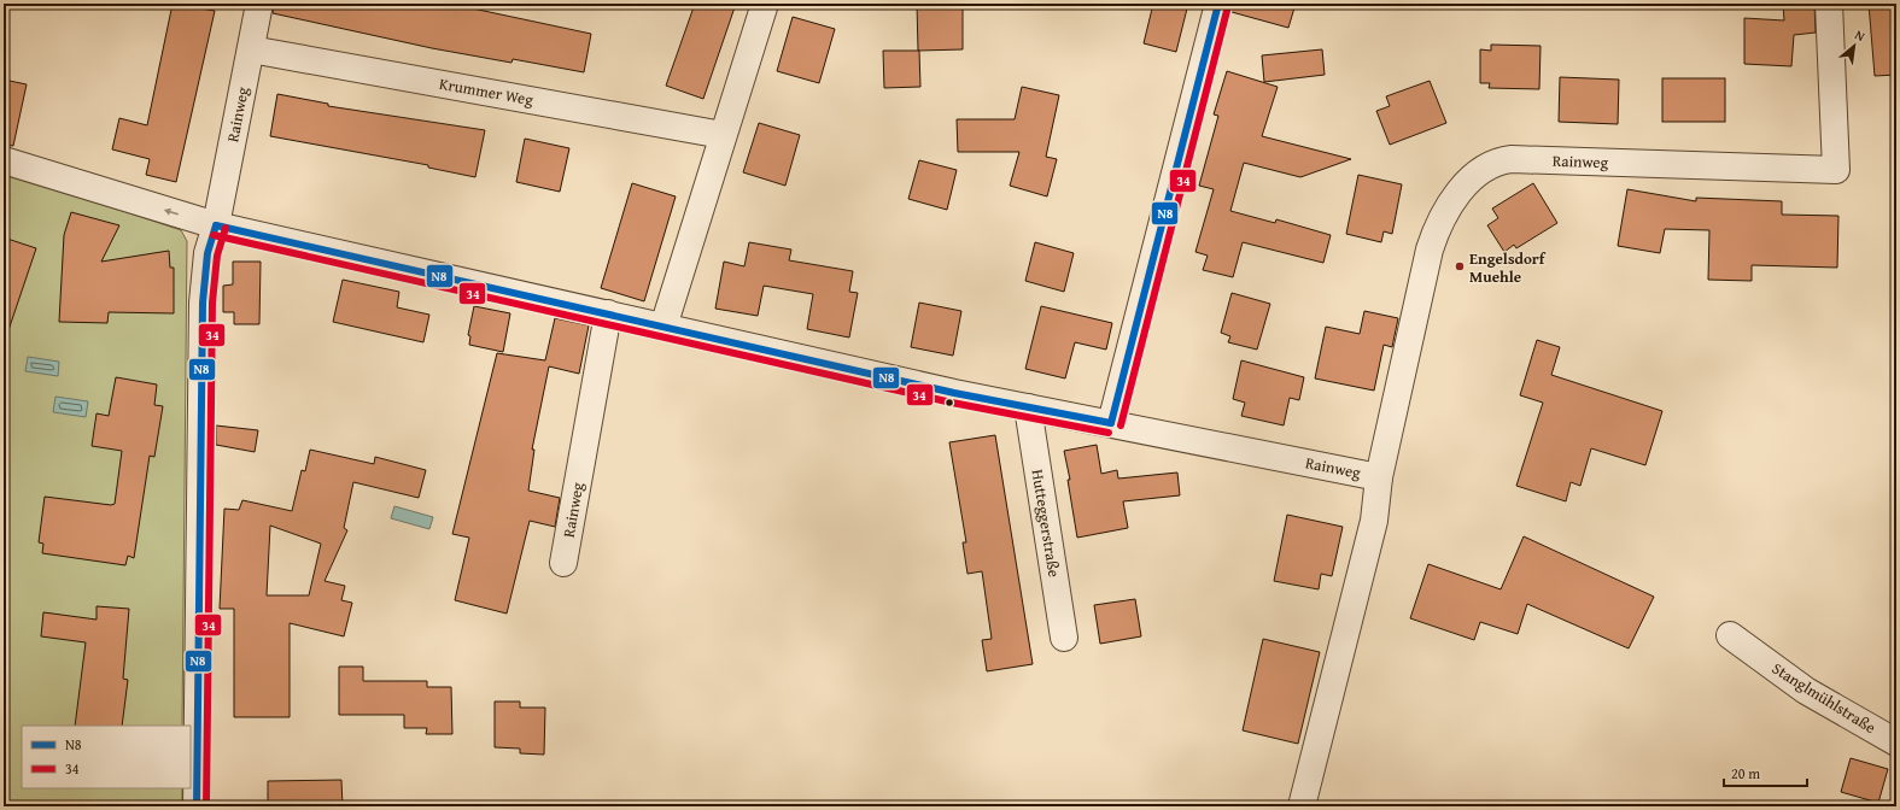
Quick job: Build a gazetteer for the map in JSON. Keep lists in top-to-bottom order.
{
  "streets": {
    "street": [
      "Krummer Weg",
      "Rainweg",
      "Hutteggerstraße",
      "Stanglmühlstraße"
    ]
  },
  "crossings": [
    ["Krummer Weg", "Rainweg"],
    ["Rainweg", "Hutteggerstraße"]
  ],
  "places": ["Engelsdorf Muehle"],
  "lines": ["transit line N8", "transit line 34"],
  "legend": ["N8", "34"],
  "scale_bar": "20 m",
  "north": "top right"
}
